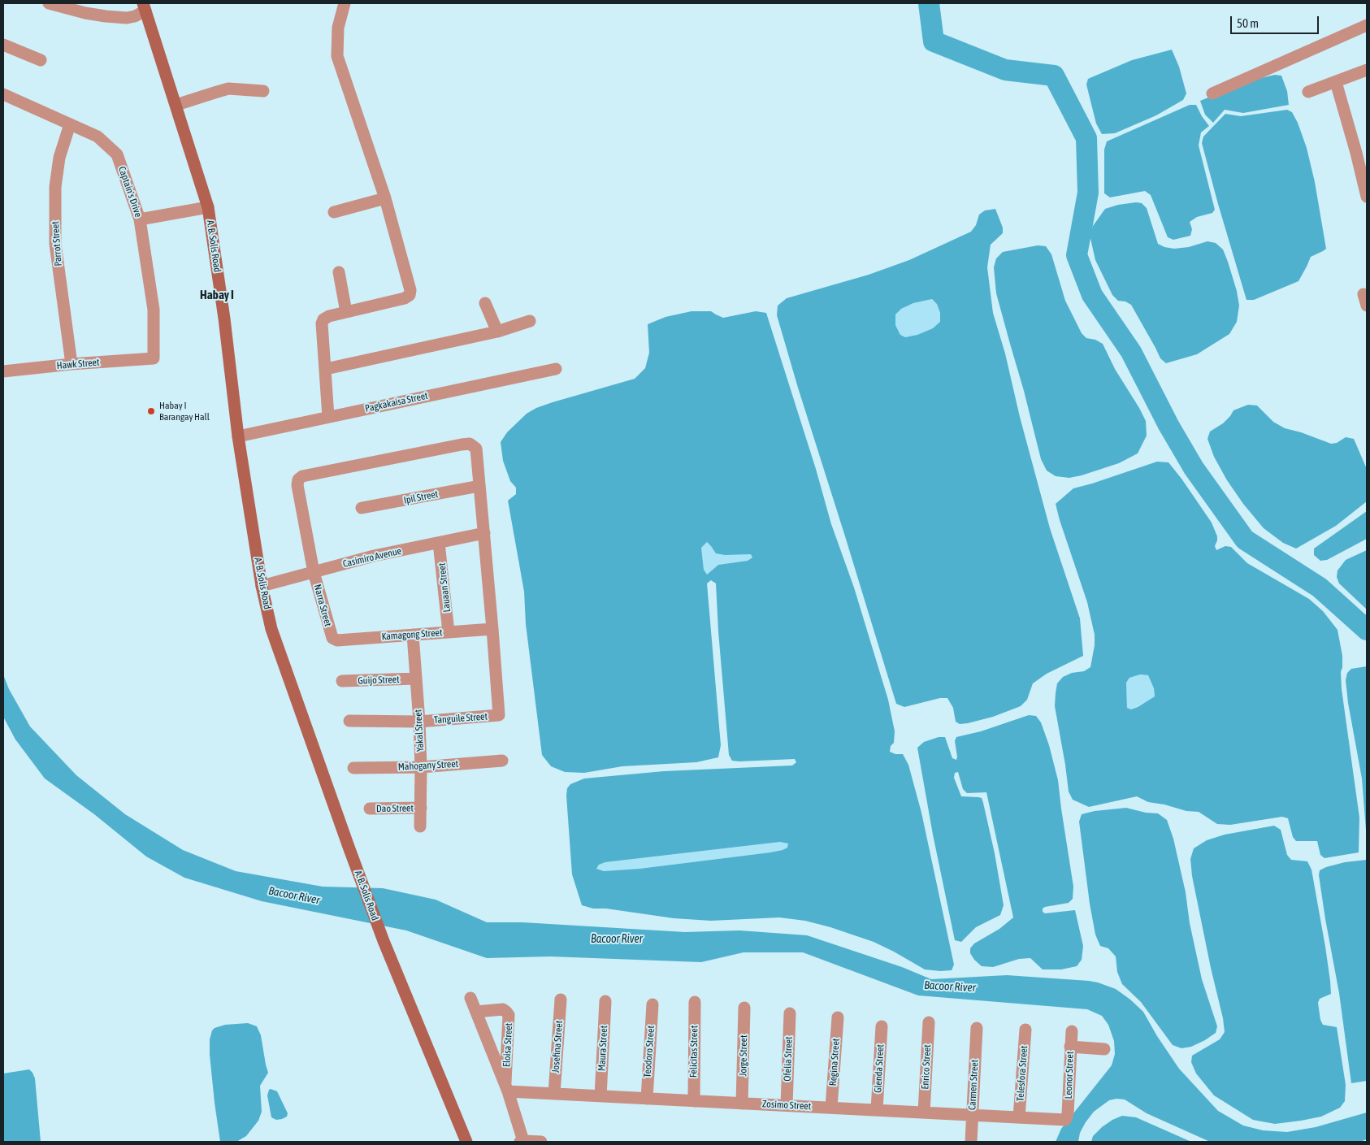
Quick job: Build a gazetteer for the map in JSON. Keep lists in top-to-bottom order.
{
  "streets": {
    "street": [
      "Captain's Drive",
      "Parrot Street",
      "A. B. Solis Road",
      "Hawk Street",
      "Pagkakaisa Street",
      "Ipil Street",
      "Casimiro Avenue",
      "Lauaan Street",
      "Narra Street",
      "Kamagong Street",
      "Guijo Street",
      "Tanguile Street",
      "Yakal Street",
      "Mahogany Street",
      "Dao Street",
      "Eloisa Street",
      "Josefina Street",
      "Maura Street",
      "Teodoro Street",
      "Felicitas Street",
      "Jorge Street",
      "Ofelia Street",
      "Regina Street",
      "Enrico Street",
      "Glenda Street",
      "Telesfora Street",
      "Leonor Street",
      "Carmen Street",
      "Zosimo Street"
    ]
  },
  "crossings": [
    ["Captain's Drive", "Parrot Street"],
    ["Captain's Drive", "Hawk Street"],
    ["Parrot Street", "Hawk Street"],
    ["A. B. Solis Road", "Pagkakaisa Street"],
    ["A. B. Solis Road", "Casimiro Avenue"],
    ["Ipil Street", "Narra Street"],
    ["Casimiro Avenue", "Lauaan Street"],
    ["Casimiro Avenue", "Narra Street"],
    ["Lauaan Street", "Kamagong Street"],
    ["Narra Street", "Kamagong Street"],
    ["Kamagong Street", "Tanguile Street"],
    ["Kamagong Street", "Yakal Street"],
    ["Guijo Street", "Yakal Street"],
    ["Tanguile Street", "Yakal Street"],
    ["Yakal Street", "Mahogany Street"],
    ["Yakal Street", "Dao Street"],
    ["Eloisa Street", "Zosimo Street"],
    ["Josefina Street", "Zosimo Street"],
    ["Maura Street", "Zosimo Street"],
    ["Teodoro Street", "Zosimo Street"],
    ["Felicitas Street", "Zosimo Street"],
    ["Jorge Street", "Zosimo Street"],
    ["Ofelia Street", "Zosimo Street"],
    ["Regina Street", "Zosimo Street"],
    ["Enrico Street", "Zosimo Street"],
    ["Glenda Street", "Zosimo Street"],
    ["Telesfora Street", "Zosimo Street"],
    ["Leonor Street", "Zosimo Street"],
    ["Carmen Street", "Zosimo Street"]
  ],
  "districts": ["Habay I"],
  "water": ["Bacoor River"],
  "places": ["Habay I Barangay Hall"],
  "scale_bar": "50 m"
}
